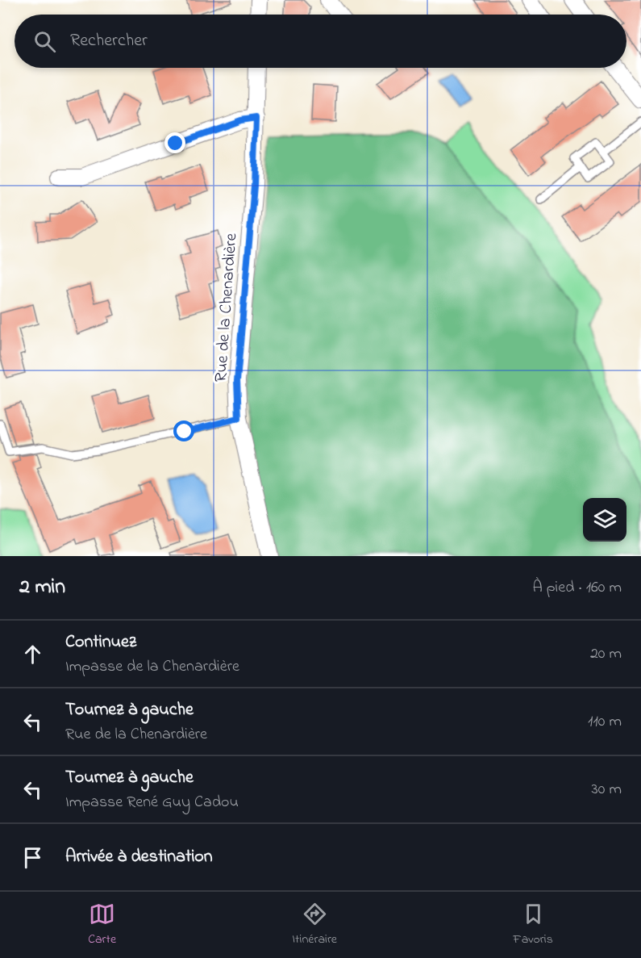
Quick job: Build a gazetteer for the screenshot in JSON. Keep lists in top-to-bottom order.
{
  "streets": {
    "street": ["Rue de la Chenardière"]
  },
  "page": {
    "search": "Rechercher",
    "heading": ["2 min", "À pied · 160 m"],
    "list": [
      ["Continuez", "Impasse de la Chenardière", "20 m"],
      ["Tournez à gauche", "Rue de la Chenardière", "110 m"],
      ["Tournez à gauche", "Impasse René Guy Cadou", "30 m"],
      "Arrivée à destination"
    ],
    "nav": ["Carte", "Itinéraire", "Favoris"]
  }
}
